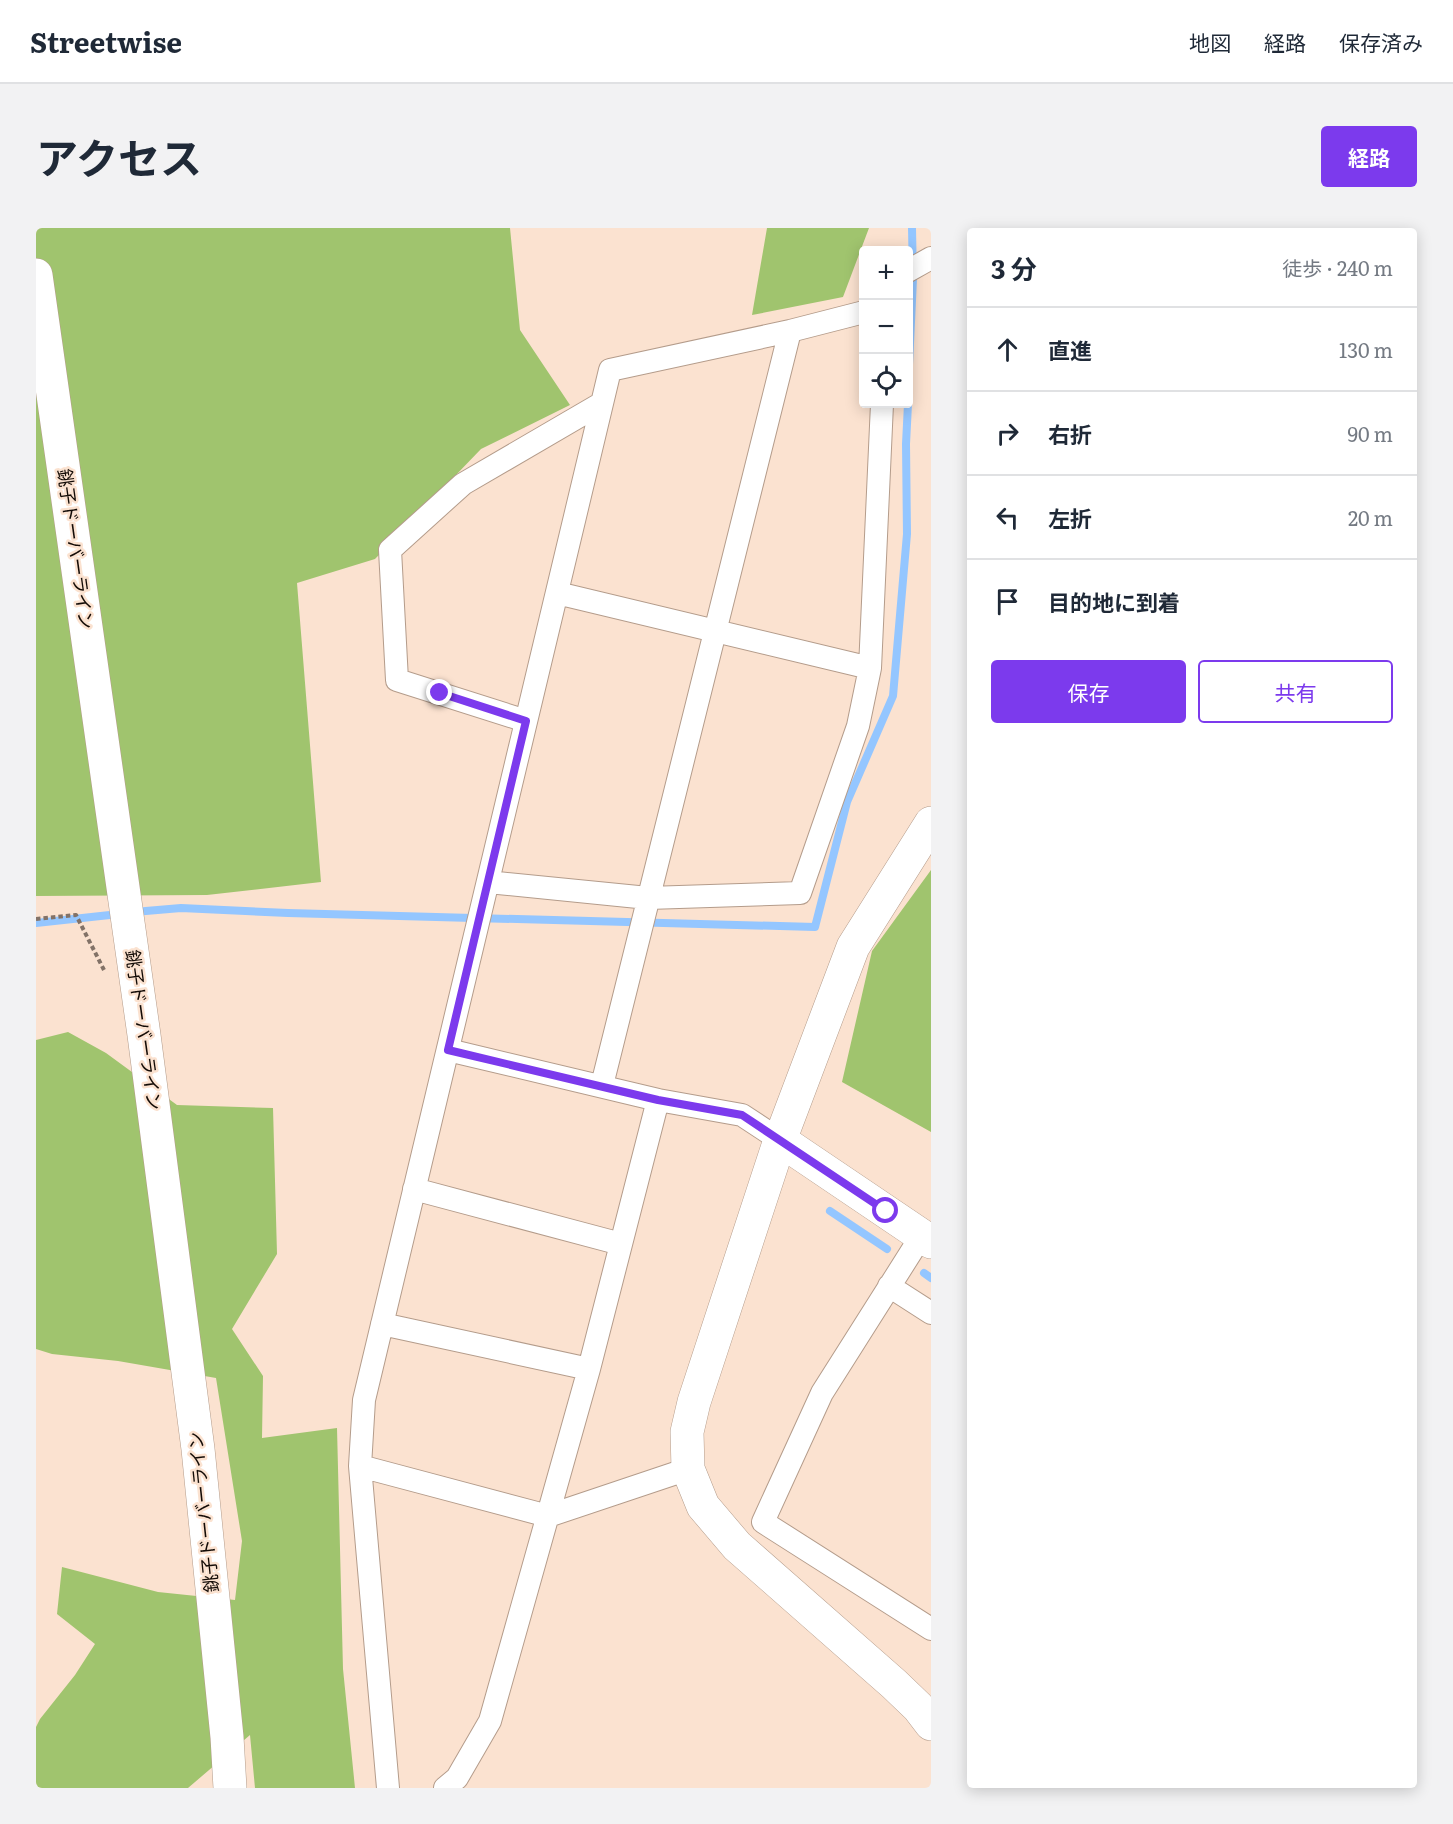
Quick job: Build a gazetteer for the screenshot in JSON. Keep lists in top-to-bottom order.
{
  "streets": {
    "main road": ["銚子ドーバーライン"]
  },
  "page": {
    "header": "Streetwise",
    "nav": ["地図", "経路", "保存済み"],
    "title": "アクセス",
    "buttons": [
      "経路",
      ["保存", "共有"]
    ],
    "heading": ["3 分", "徒歩 · 240 m"],
    "map_buttons": ["+", "−"],
    "list": [
      ["直進", "130 m"],
      ["右折", "90 m"],
      ["左折", "20 m"],
      "目的地に到着"
    ]
  }
}
